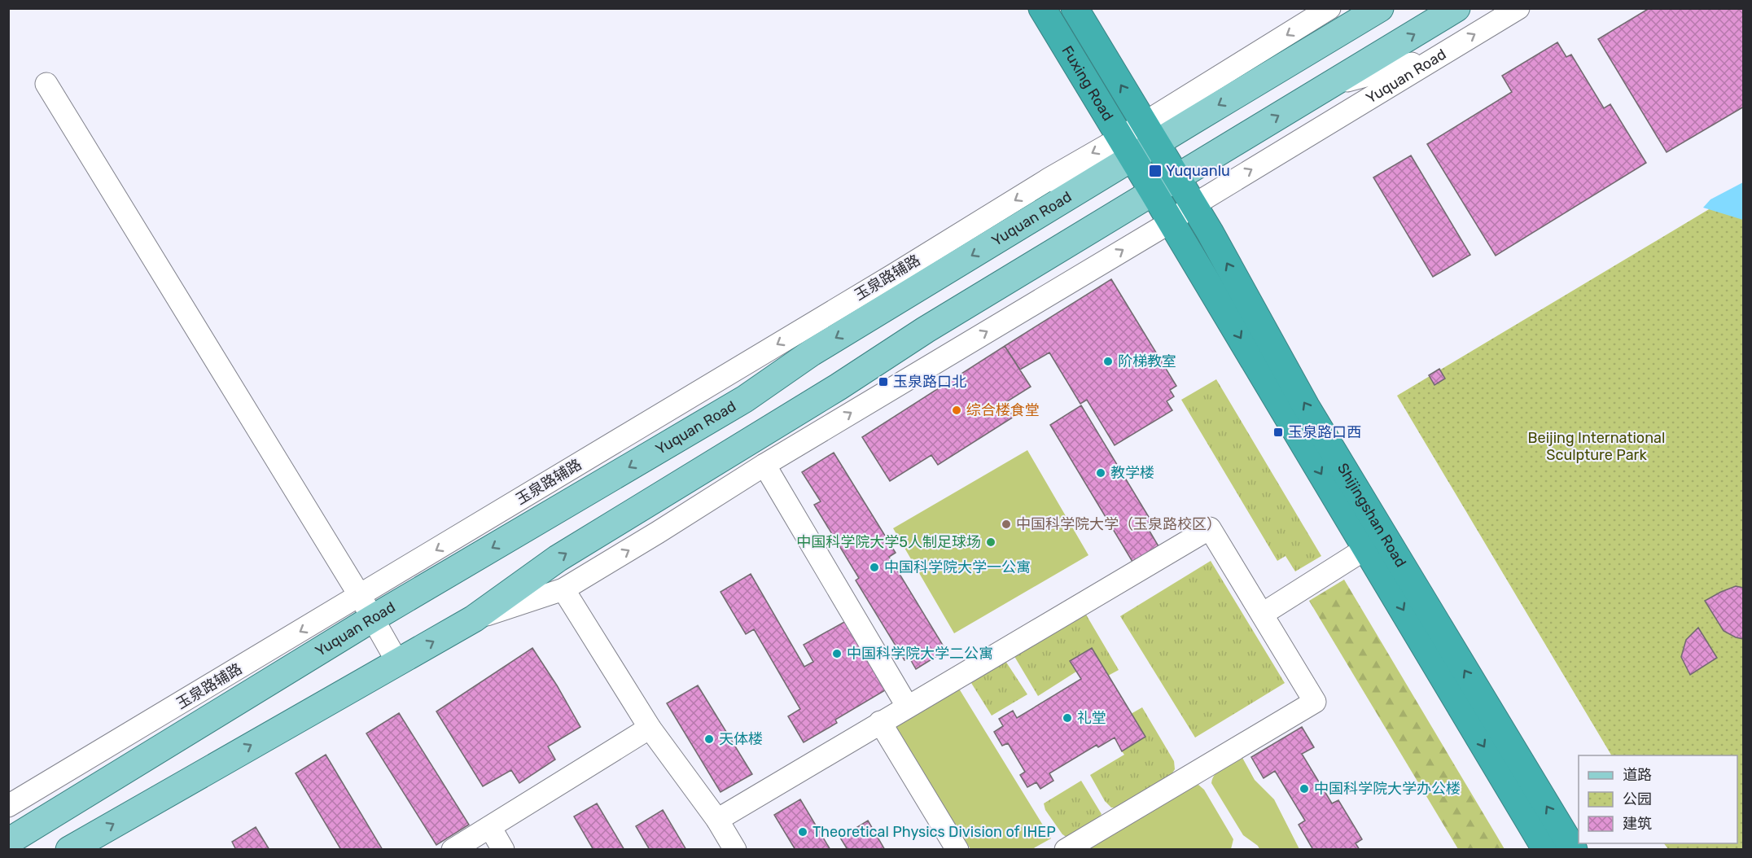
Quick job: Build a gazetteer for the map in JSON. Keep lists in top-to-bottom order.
{
  "streets": {
    "highway": ["Fuxing Road", "Shijingshan Road"],
    "main road": ["Yuquan Road"],
    "street": ["玉泉路辅路"]
  },
  "crossings": [
    ["Yuquan Road", "Fuxing Road"],
    ["Yuquan Road", "玉泉路辅路"],
    ["Yuquan Road", "Shijingshan Road"],
    ["Fuxing Road", "Shijingshan Road"]
  ],
  "one_way": ["玉泉路辅路"],
  "parks": ["Beijing International Sculpture Park"],
  "places": {
    "transit": ["Yuquanlu", "玉泉路口北", "玉泉路口西"],
    "other": [
      "阶梯教室",
      "综合楼食堂",
      "教学楼",
      "中国科学院大学（玉泉路校区）",
      "中国科学院大学5人制足球场",
      "中国科学院大学一公寓",
      "中国科学院大学二公寓",
      "礼堂",
      "天体楼",
      "中国科学院大学办公楼",
      "Theoretical Physics Division of IHEP"
    ]
  },
  "legend": ["道路", "公园", "建筑"]
}
